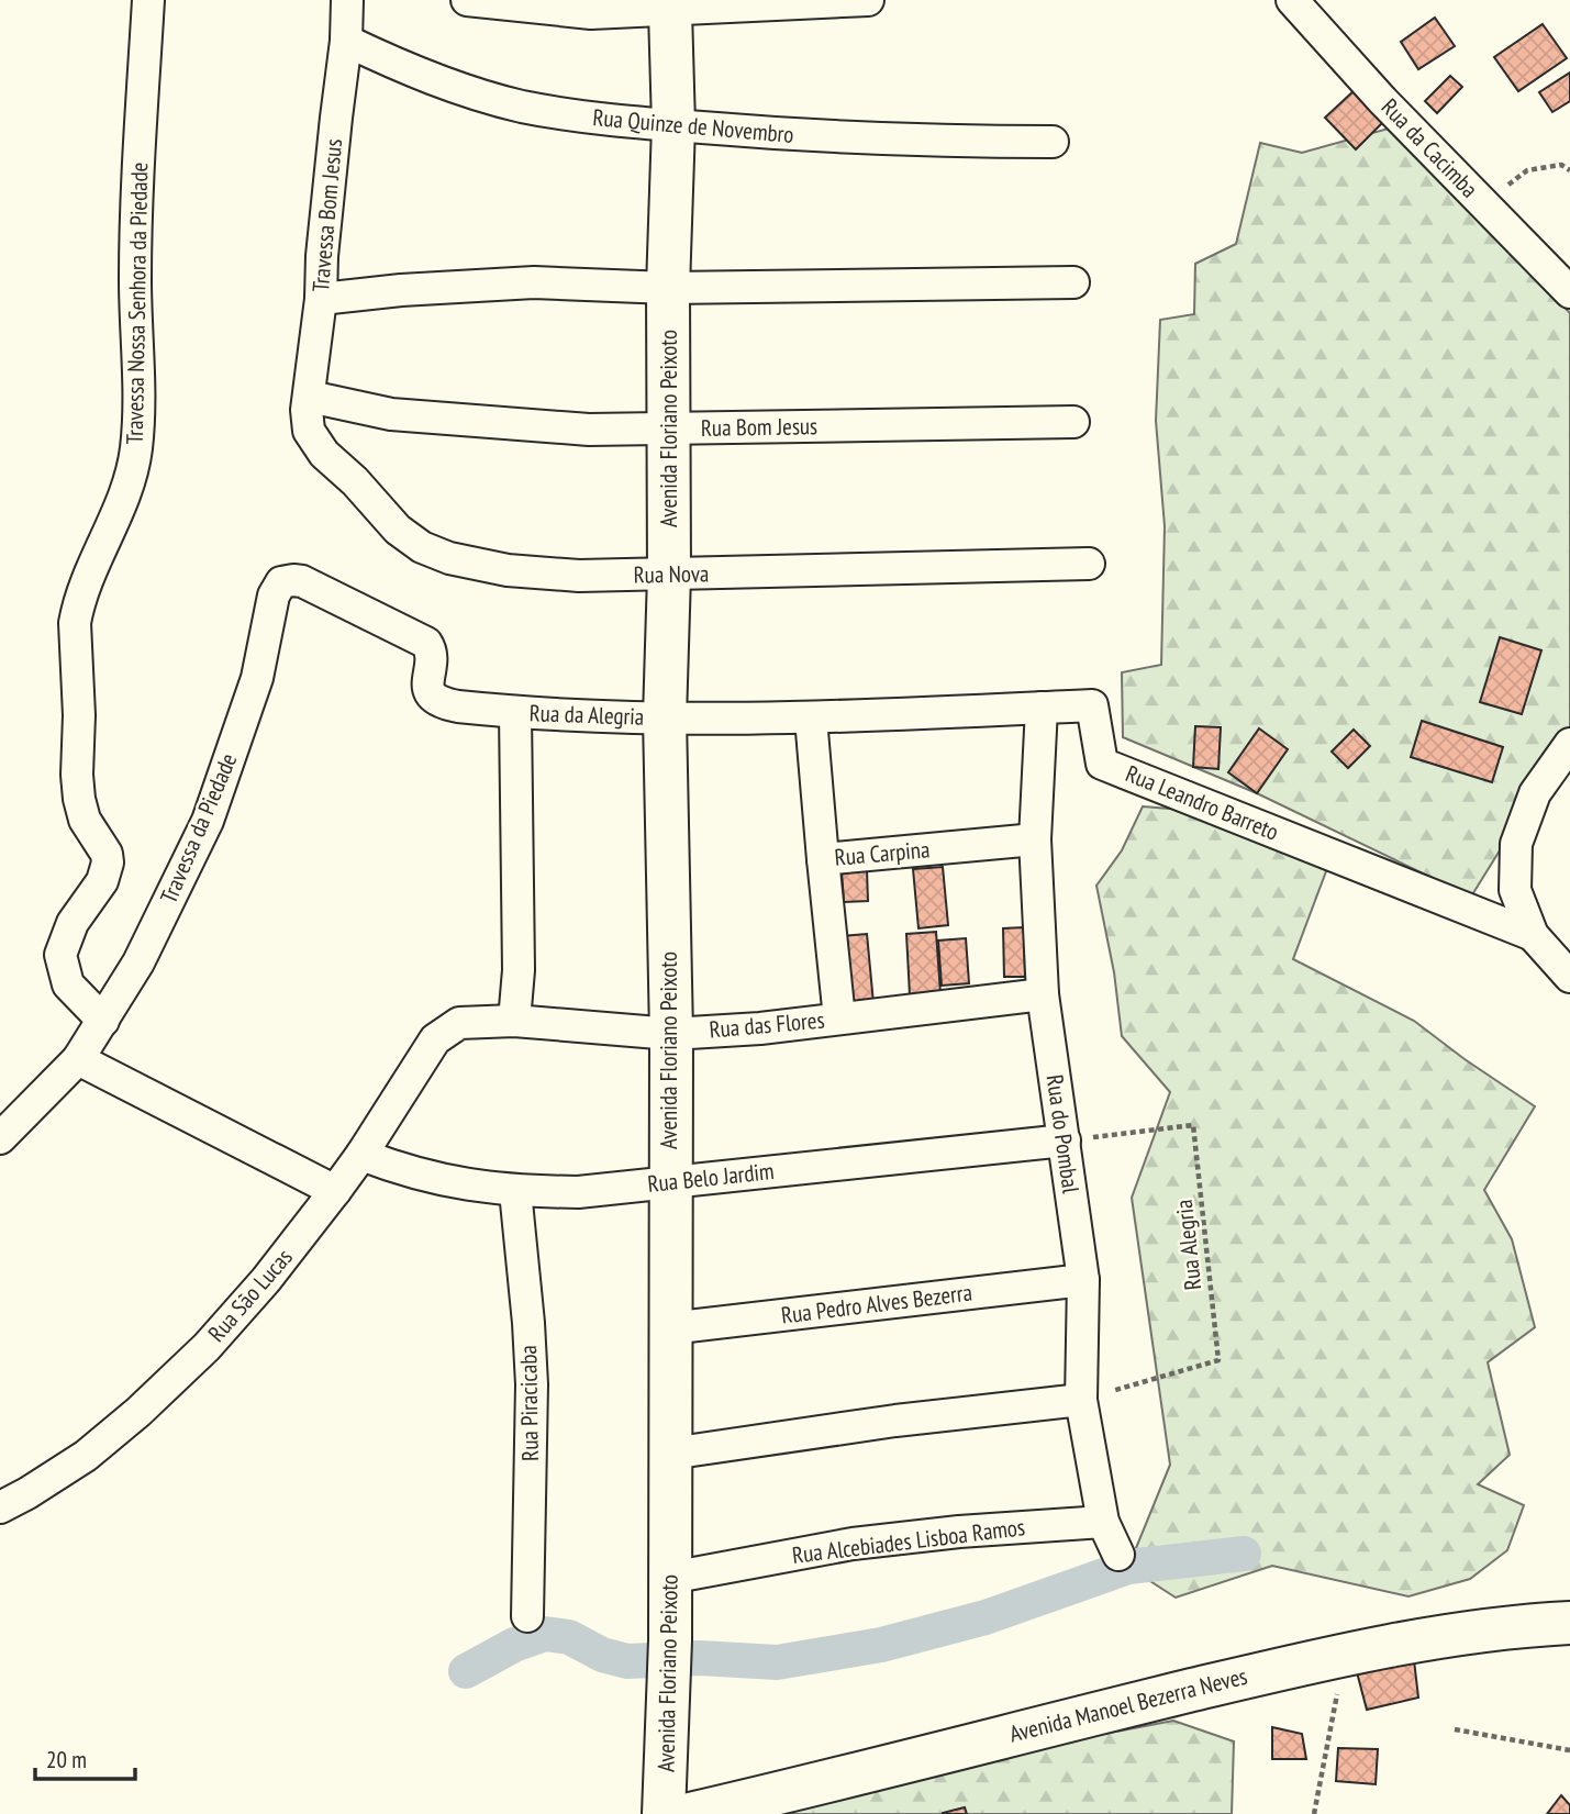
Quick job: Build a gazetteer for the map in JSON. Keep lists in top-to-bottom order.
{
  "streets": {
    "street": [
      "Rua Quinze de Novembro",
      "Rua da Cacimba",
      "Travessa Bom Jesus",
      "Travessa Nossa Senhora da Piedade",
      "Rua Bom Jesus",
      "Avenida Floriano Peixoto",
      "Rua Nova",
      "Rua da Alegria",
      "Rua Leandro Barreto",
      "Travessa da Piedade",
      "Rua Carpina",
      "Rua das Flores",
      "Rua do Pombal",
      "Rua Belo Jardim",
      "Rua São Lucas",
      "Rua Pedro Alves Bezerra",
      "Rua Piracicaba",
      "Rua Alcebiades Lisboa Ramos",
      "Avenida Manoel Bezerra Neves"
    ],
    "path": ["Rua Alegria"]
  },
  "crossings": [
    ["Rua Quinze de Novembro", "Travessa Bom Jesus"],
    ["Rua Quinze de Novembro", "Avenida Floriano Peixoto"],
    ["Travessa Bom Jesus", "Rua Bom Jesus"],
    ["Travessa Bom Jesus", "Rua Nova"],
    ["Travessa Nossa Senhora da Piedade", "Travessa da Piedade"],
    ["Rua Bom Jesus", "Avenida Floriano Peixoto"],
    ["Avenida Floriano Peixoto", "Rua Nova"],
    ["Avenida Floriano Peixoto", "Rua da Alegria"],
    ["Avenida Floriano Peixoto", "Rua das Flores"],
    ["Avenida Floriano Peixoto", "Rua Belo Jardim"],
    ["Avenida Floriano Peixoto", "Rua Pedro Alves Bezerra"],
    ["Avenida Floriano Peixoto", "Rua Alcebiades Lisboa Ramos"],
    ["Rua da Alegria", "Rua Leandro Barreto"],
    ["Rua da Alegria", "Travessa da Piedade"],
    ["Rua da Alegria", "Rua Carpina"],
    ["Rua Leandro Barreto", "Rua Carpina"],
    ["Rua Leandro Barreto", "Rua do Pombal"],
    ["Rua Carpina", "Rua do Pombal"],
    ["Rua das Flores", "Rua do Pombal"],
    ["Rua das Flores", "Rua São Lucas"],
    ["Rua do Pombal", "Rua Belo Jardim"],
    ["Rua do Pombal", "Rua Alegria"],
    ["Rua do Pombal", "Rua Pedro Alves Bezerra"],
    ["Rua do Pombal", "Rua Alcebiades Lisboa Ramos"],
    ["Rua Belo Jardim", "Rua Alegria"],
    ["Rua Belo Jardim", "Rua São Lucas"],
    ["Rua Belo Jardim", "Rua Piracicaba"]
  ],
  "scale_bar": "20 m"
}
